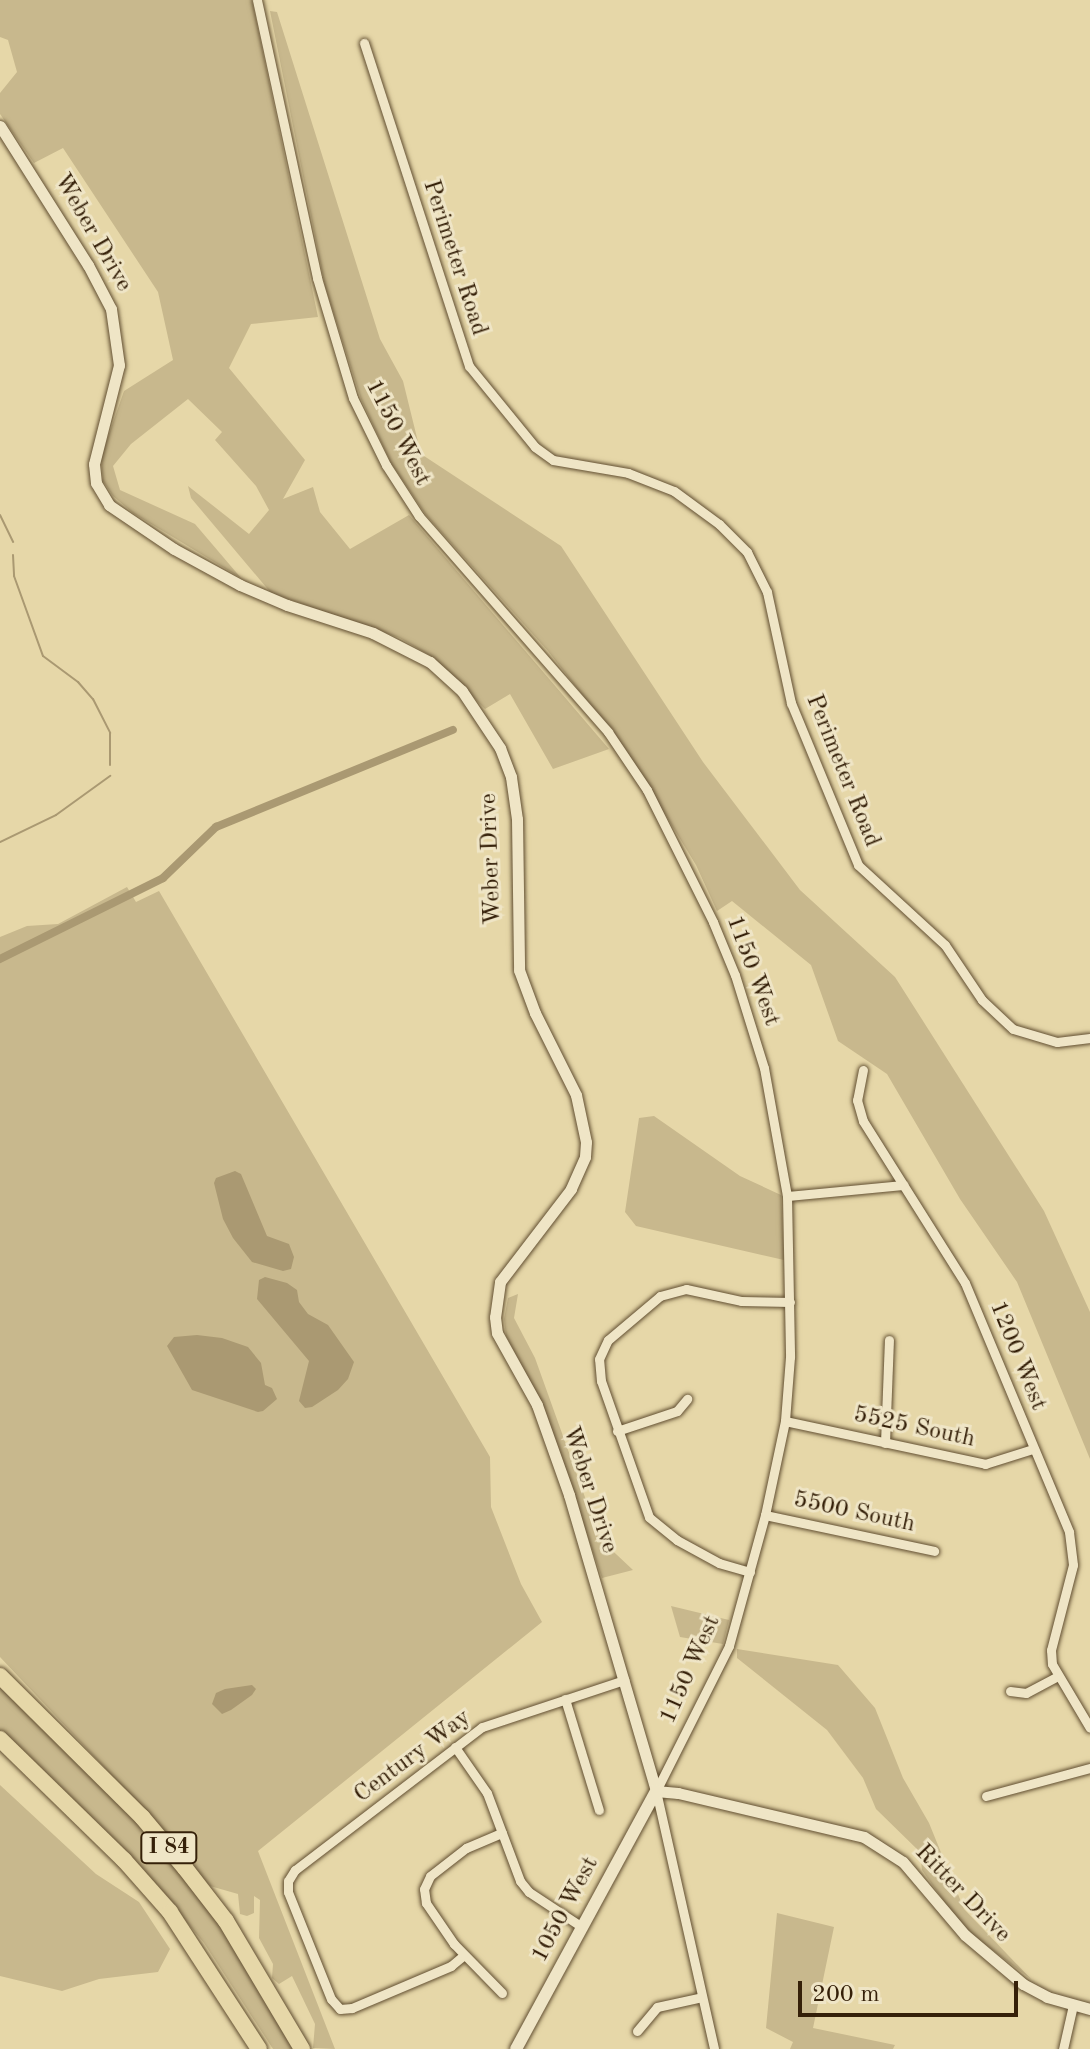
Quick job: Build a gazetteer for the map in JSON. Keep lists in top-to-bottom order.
{
  "streets": {
    "highway": ["I 84"],
    "main road": ["1050 West"],
    "street": [
      "Weber Drive",
      "Perimeter Road",
      "1150 West",
      "1200 West",
      "5525 South",
      "5500 South",
      "Century Way",
      "Ritter Drive"
    ]
  },
  "crossings": [
    ["Weber Drive", "1150 West"],
    ["Weber Drive", "Century Way"],
    ["Weber Drive", "Ritter Drive"],
    ["Weber Drive", "1050 West"],
    ["1150 West", "5525 South"],
    ["1150 West", "5500 South"],
    ["1150 West", "Ritter Drive"],
    ["1150 West", "1050 West"],
    ["1200 West", "5525 South"],
    ["Ritter Drive", "1050 West"]
  ],
  "scale_bar": "200 m"
}
